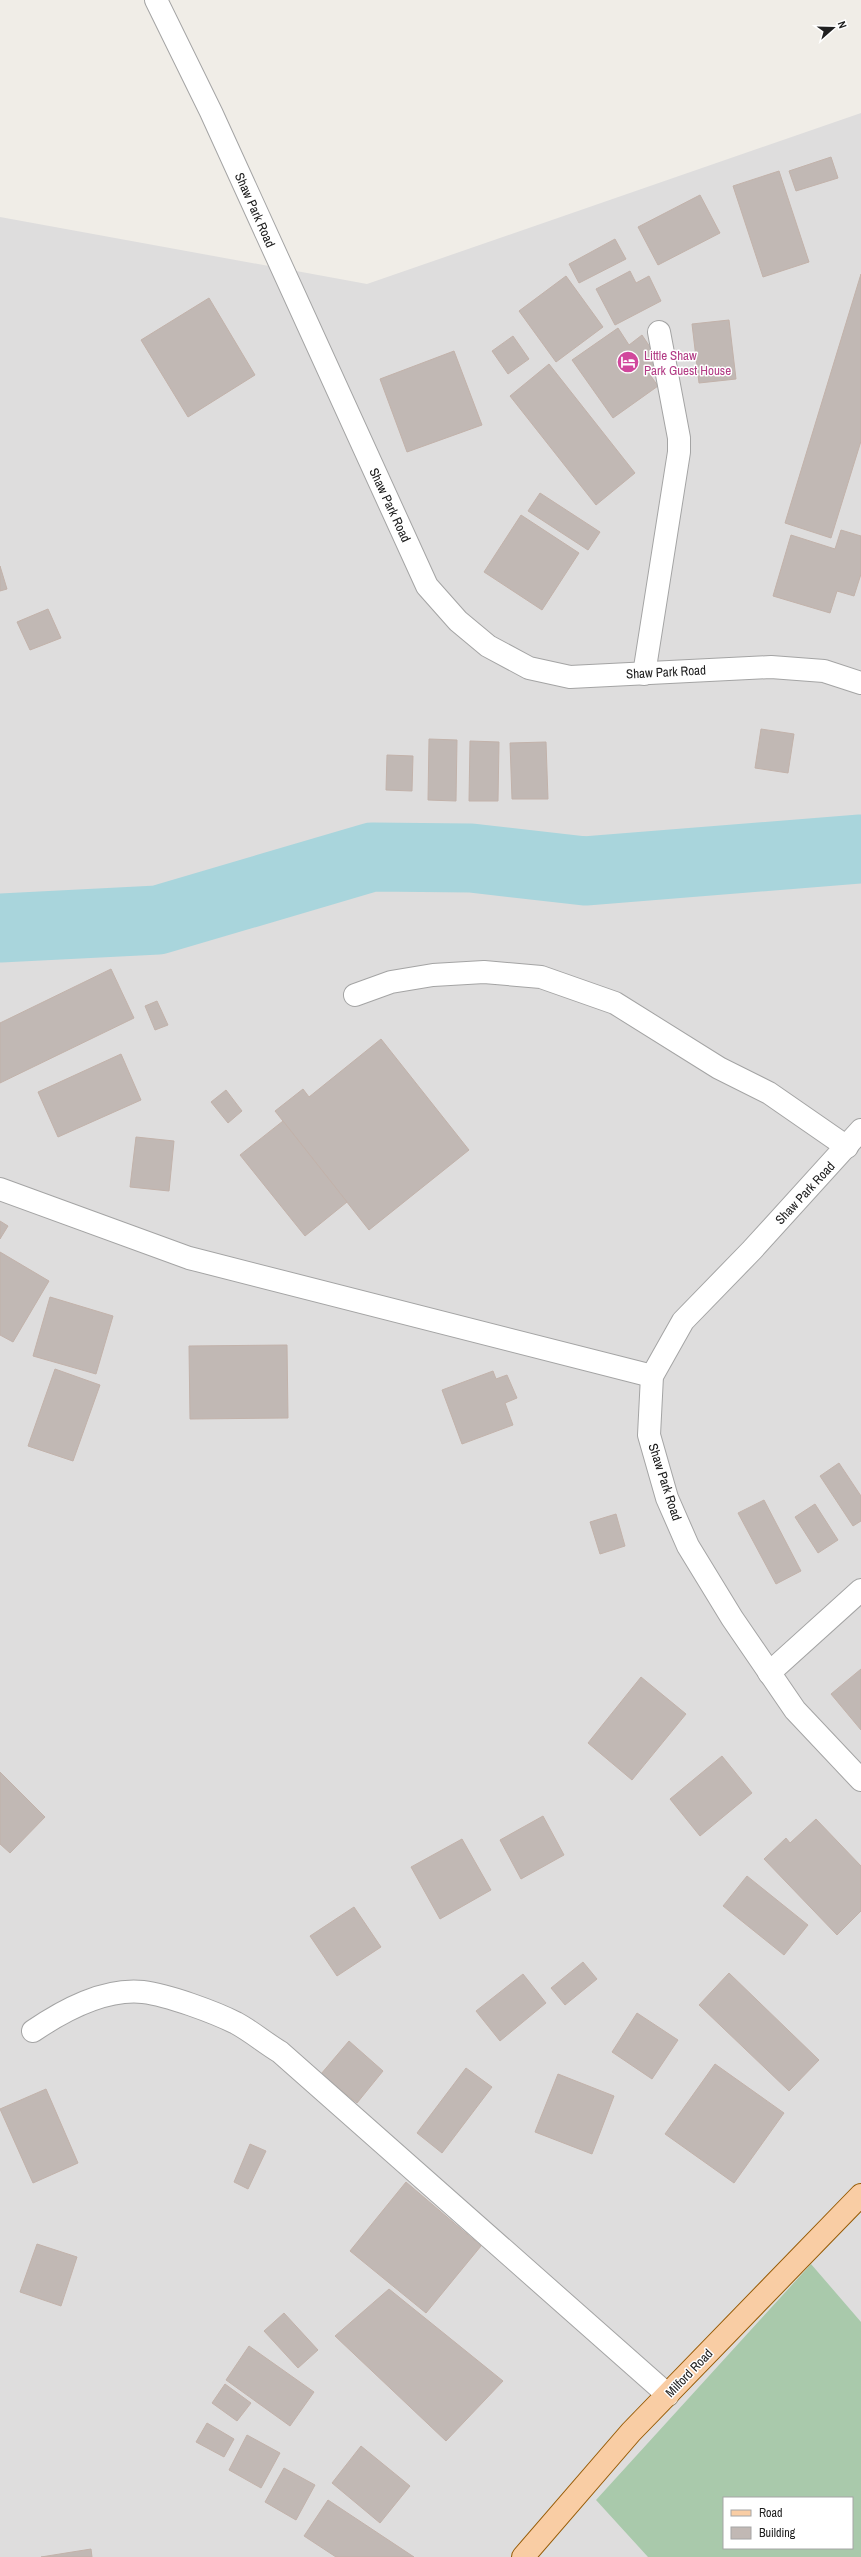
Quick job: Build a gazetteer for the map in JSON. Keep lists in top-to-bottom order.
{
  "streets": {
    "main road": ["Milford Road"],
    "street": ["Shaw Park Road"]
  },
  "places": {
    "hotel": ["Little Shaw Park Guest House"]
  },
  "legend": ["Road", "Building"],
  "north": "right"
}
